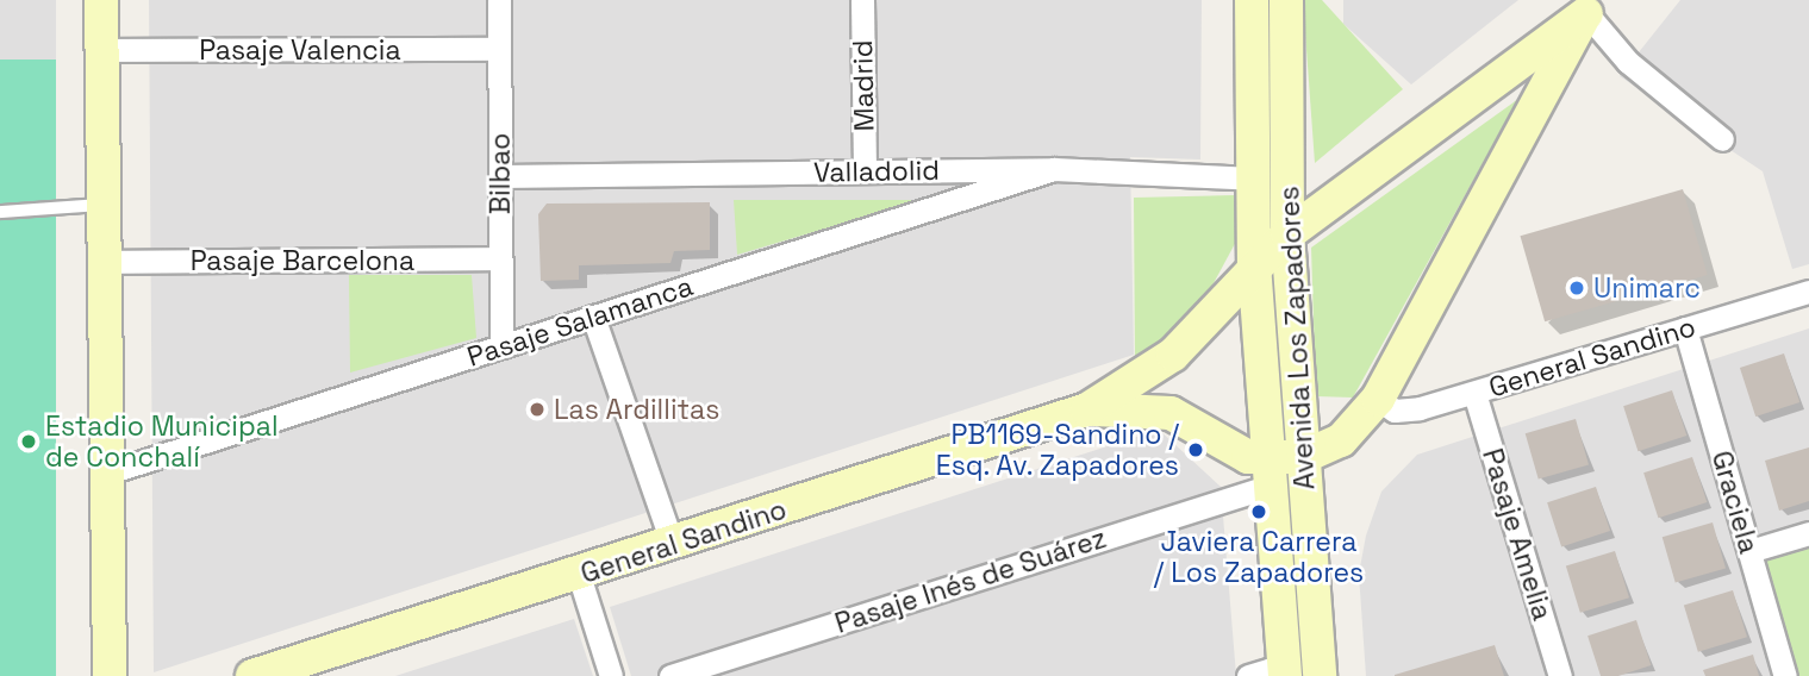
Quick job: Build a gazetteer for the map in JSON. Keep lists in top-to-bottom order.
{
  "streets": {
    "main road": ["Avenida Los Zapadores", "General Sandino"],
    "street": [
      "Pasaje Valencia",
      "Madrid",
      "Valladolid",
      "Bilbao",
      "Pasaje Barcelona",
      "Pasaje Salamanca",
      "Graciela",
      "Pasaje Amelia",
      "Pasaje Inés de Suárez"
    ]
  },
  "crossings": [
    ["Pasaje Valencia", "Bilbao"],
    ["Madrid", "Valladolid"],
    ["Valladolid", "Bilbao"],
    ["Valladolid", "Pasaje Salamanca"],
    ["Valladolid", "Avenida Los Zapadores"],
    ["Bilbao", "Pasaje Barcelona"],
    ["Bilbao", "Pasaje Salamanca"],
    ["Avenida Los Zapadores", "General Sandino"],
    ["Avenida Los Zapadores", "Pasaje Inés de Suárez"],
    ["General Sandino", "Graciela"],
    ["General Sandino", "Pasaje Amelia"],
    ["General Sandino", "Pasaje Inés de Suárez"]
  ],
  "places": [
    "Unimarc",
    "Las Ardillitas",
    "Estadio Municipal de Conchalí",
    "PB1169-Sandino / Esq. Av. Zapadores",
    "Javiera Carrera / Los Zapadores"
  ]
}
